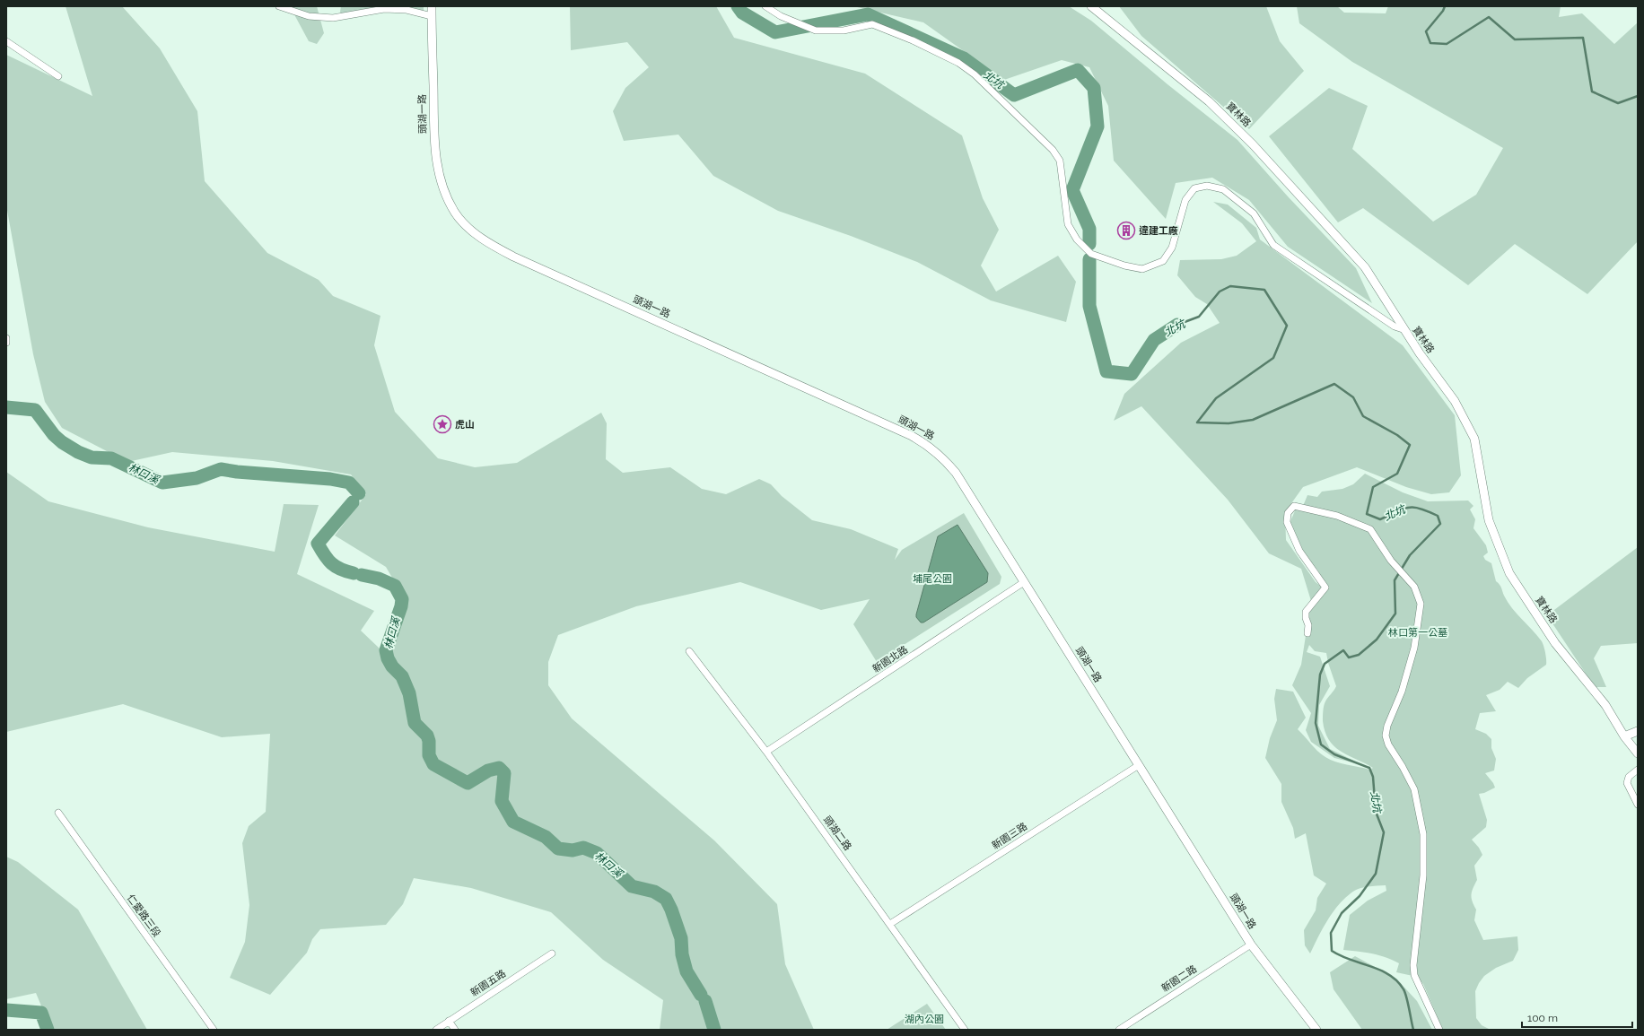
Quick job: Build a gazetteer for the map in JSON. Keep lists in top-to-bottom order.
{
  "streets": {
    "street": [
      "頭湖一路",
      "寶林路",
      "新園北路",
      "頭湖二路",
      "新園三路",
      "仁愛路三段",
      "新園二路",
      "新園五路"
    ]
  },
  "crossings": [
    ["頭湖一路", "新園北路"],
    ["頭湖一路", "新園三路"],
    ["頭湖一路", "新園二路"],
    ["新園北路", "頭湖二路"],
    ["頭湖二路", "新園三路"]
  ],
  "water": ["北坑", "林口溪"],
  "parks": ["埔尾公園", "林口第一公墓", "湖內公園"],
  "places": {
    "building": ["違建工廠"],
    "place": ["虎山"]
  },
  "scale_bar": "100 m"
}
